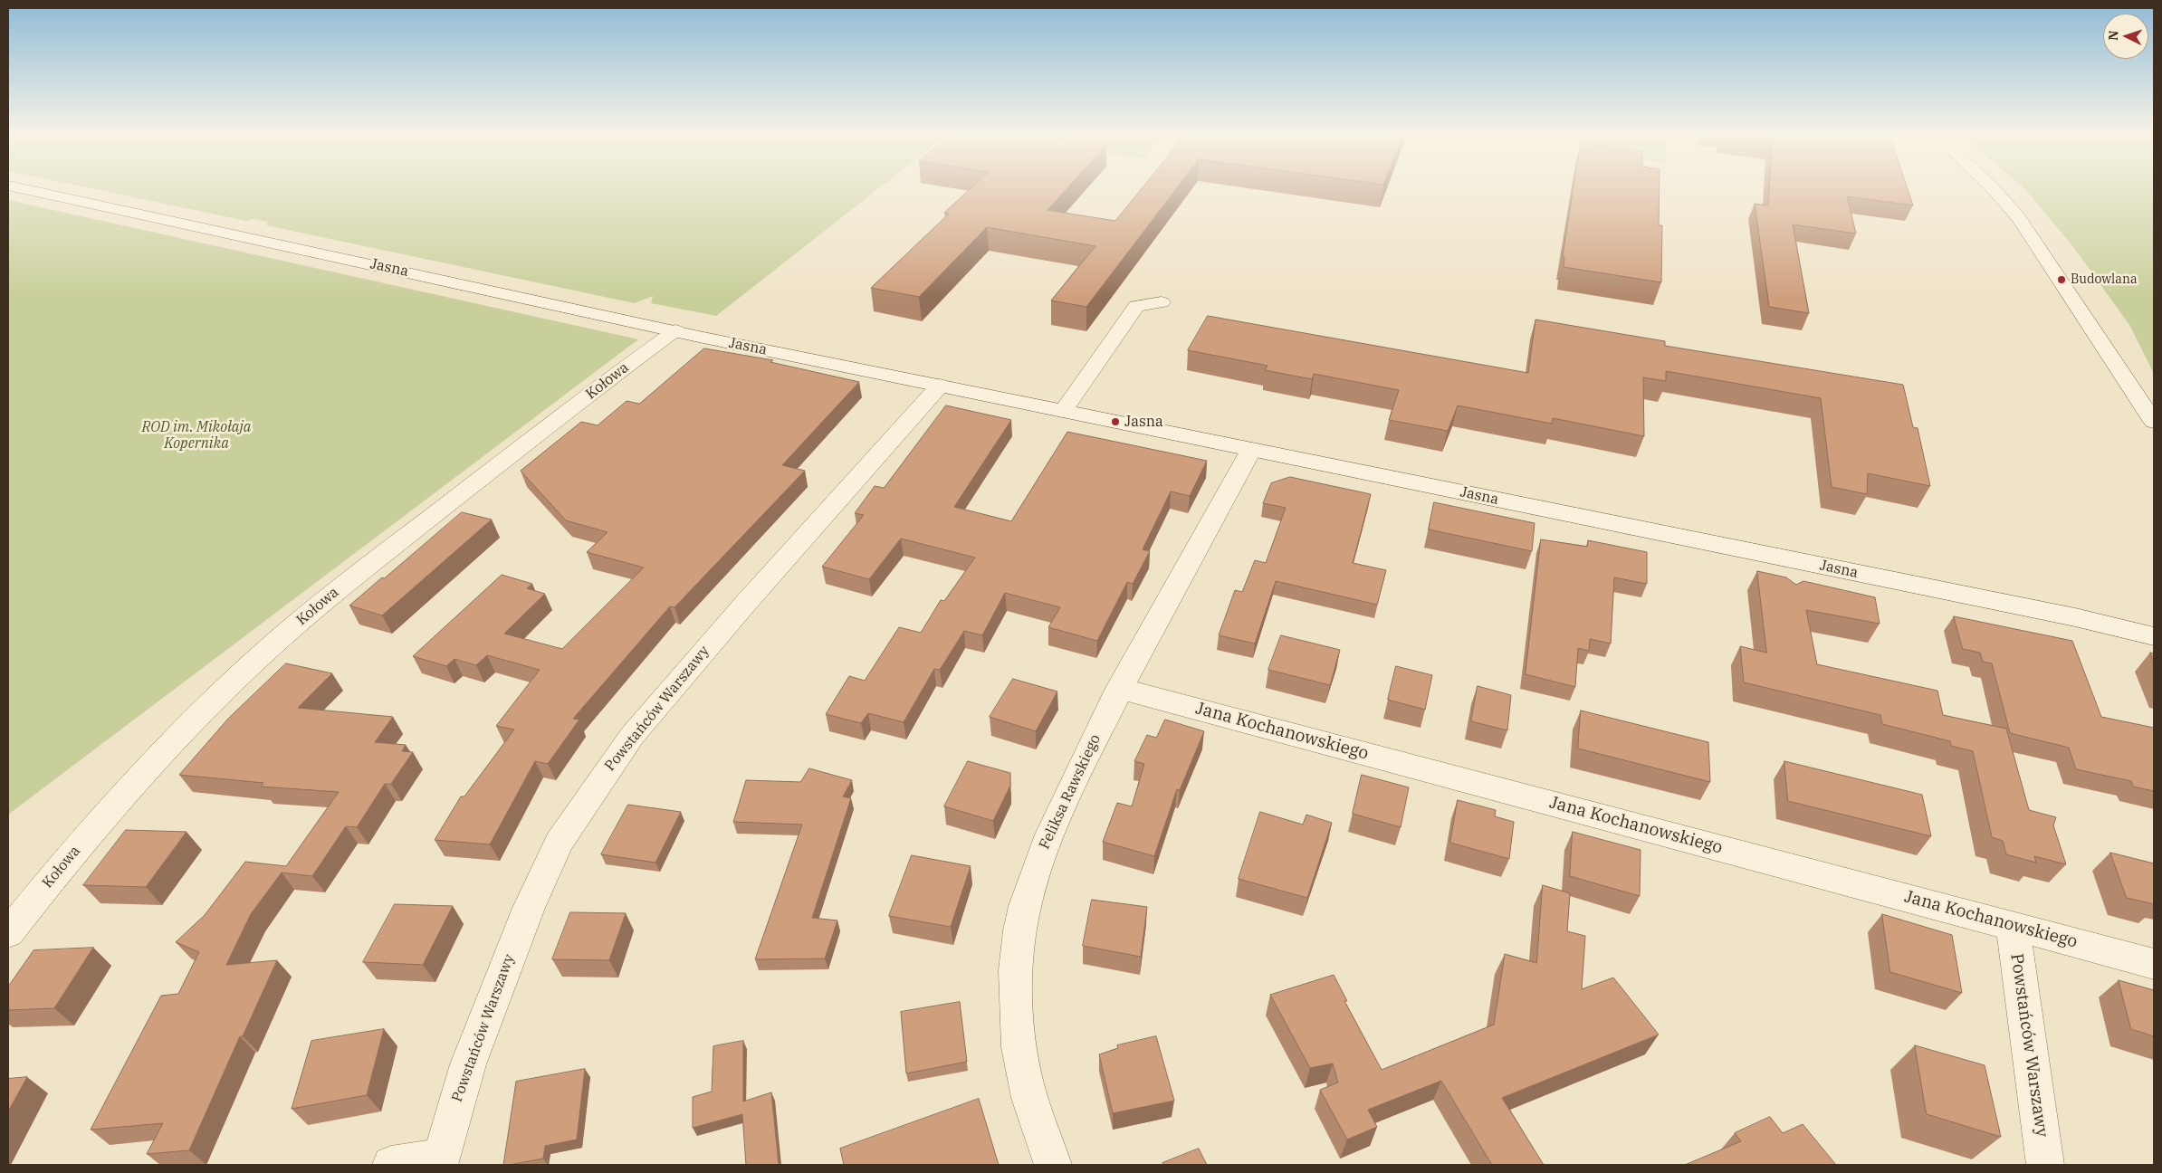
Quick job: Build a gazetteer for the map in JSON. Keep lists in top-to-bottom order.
{
  "streets": {
    "street": [
      "Jasna",
      "Kołowa",
      "Powstańców Warszawy",
      "Jana Kochanowskiego",
      "Feliksa Rawskiego"
    ]
  },
  "crossings": [
    ["Jasna", "Kołowa"],
    ["Jasna", "Powstańców Warszawy"],
    ["Jasna", "Feliksa Rawskiego"],
    ["Powstańców Warszawy", "Jana Kochanowskiego"],
    ["Jana Kochanowskiego", "Feliksa Rawskiego"]
  ],
  "parks": ["ROD im. Mikołaja Kopernika"],
  "places": ["Budowlana", "Jasna"],
  "north": "left"
}
